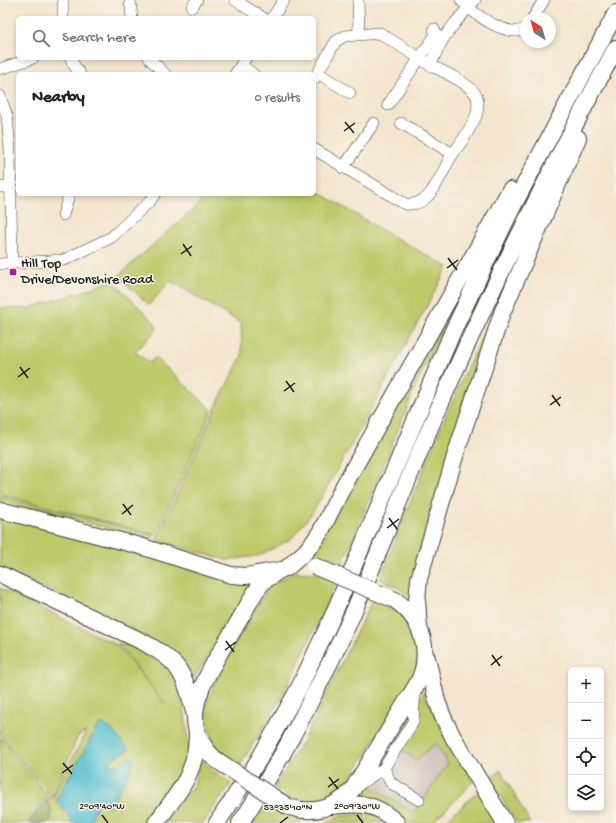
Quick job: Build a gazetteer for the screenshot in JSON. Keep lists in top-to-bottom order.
{
  "places": {
    "transit": ["Hill Top Drive/Devonshire Road"]
  },
  "north": "top left",
  "page": {
    "search": "Search here",
    "heading": ["Nearby", "0 results"],
    "map_buttons": ["+", "−"]
  },
  "coordinates": ["2°09'40\"W", "2°09'30\"W", "53°35'10\"N"]
}
